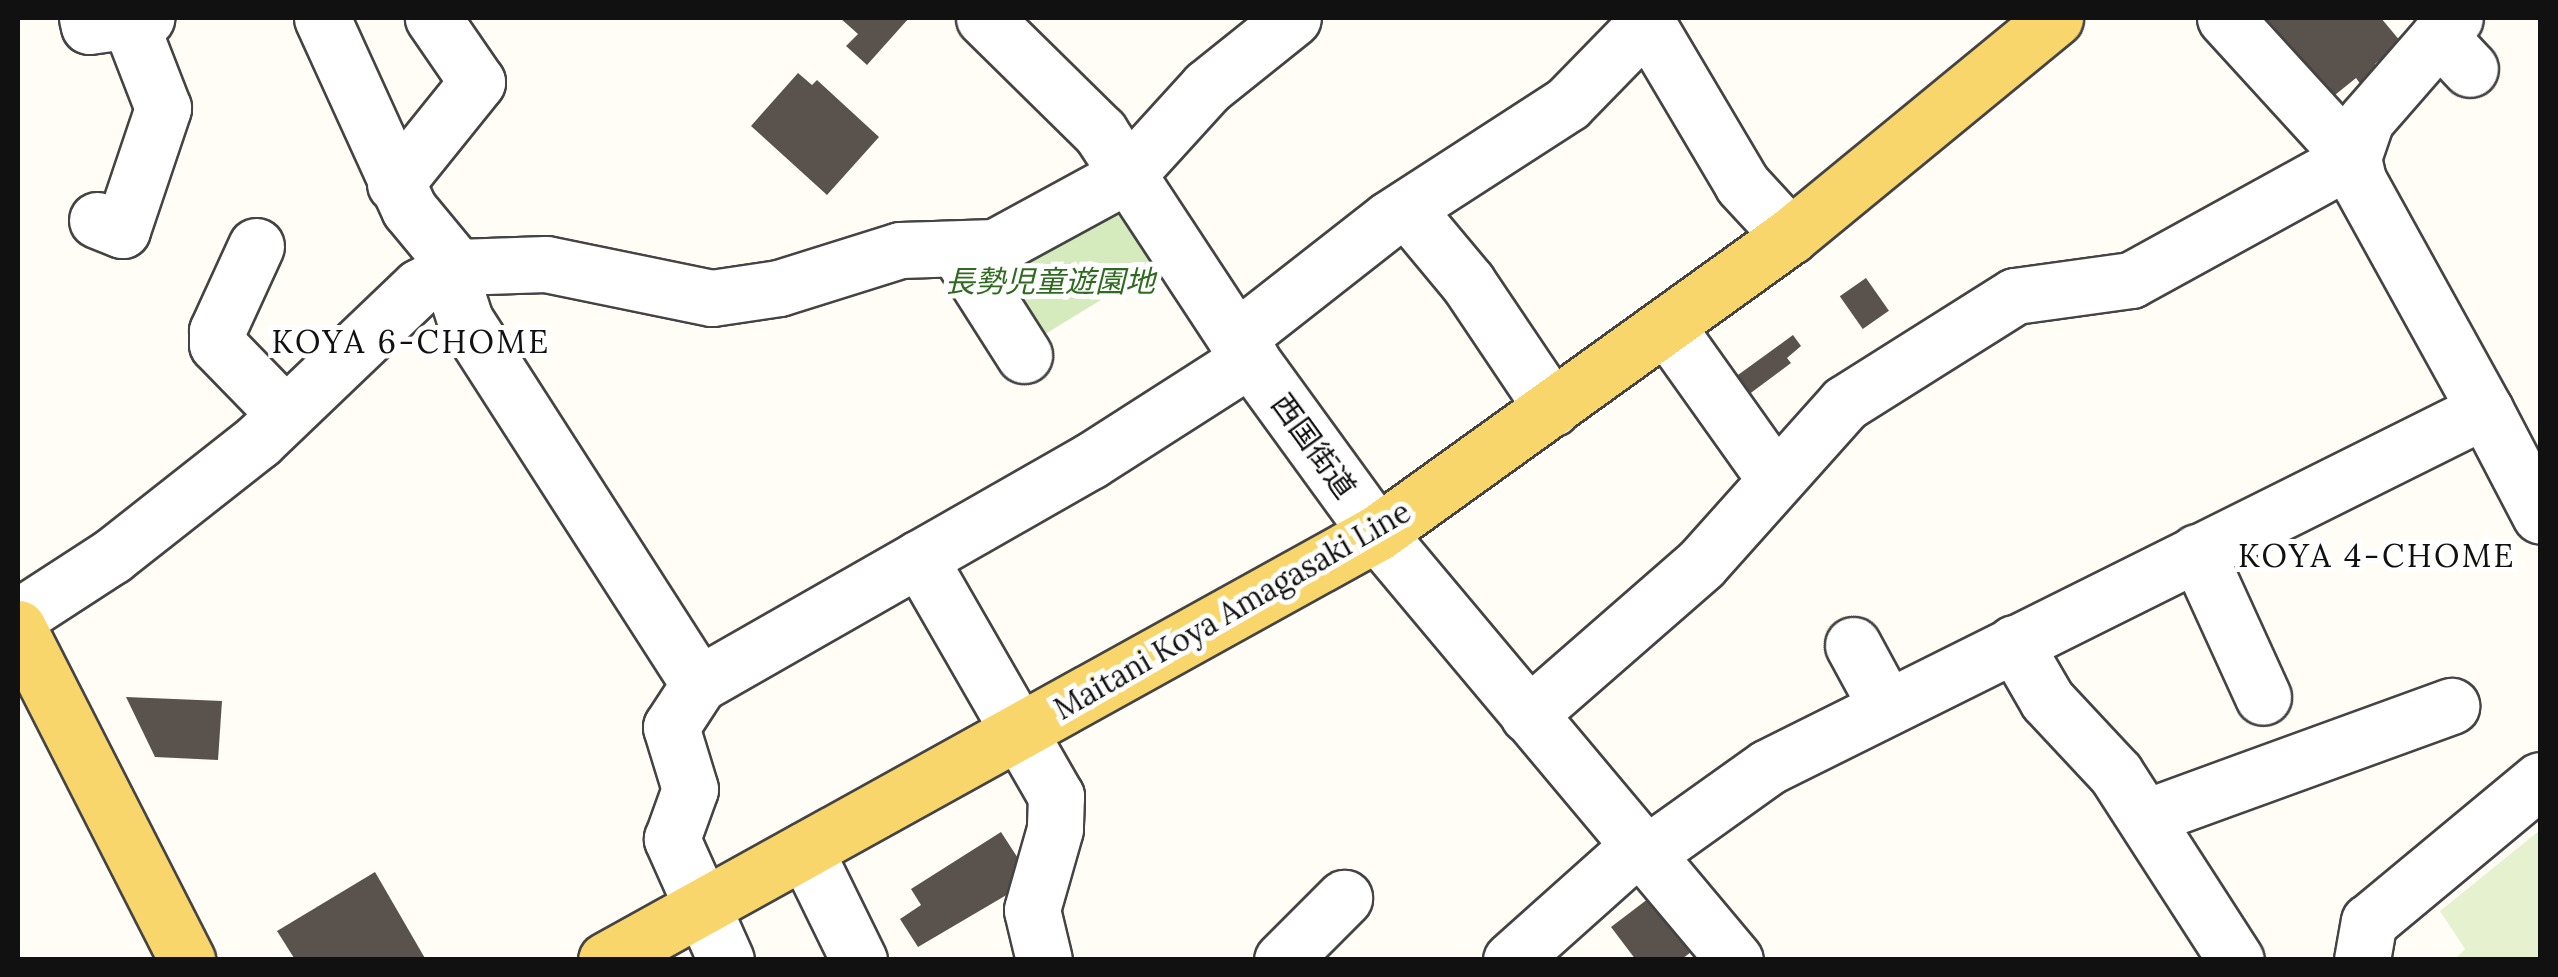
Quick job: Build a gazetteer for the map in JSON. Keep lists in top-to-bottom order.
{
  "streets": {
    "main road": ["Maitani Koya Amagasaki Line"],
    "street": ["西国街道"]
  },
  "crossings": [
    ["西国街道", "Maitani Koya Amagasaki Line"]
  ],
  "districts": ["KOYA 6-CHOME", "KOYA 4-CHOME"],
  "parks": ["長勢児童遊園地"]
}
